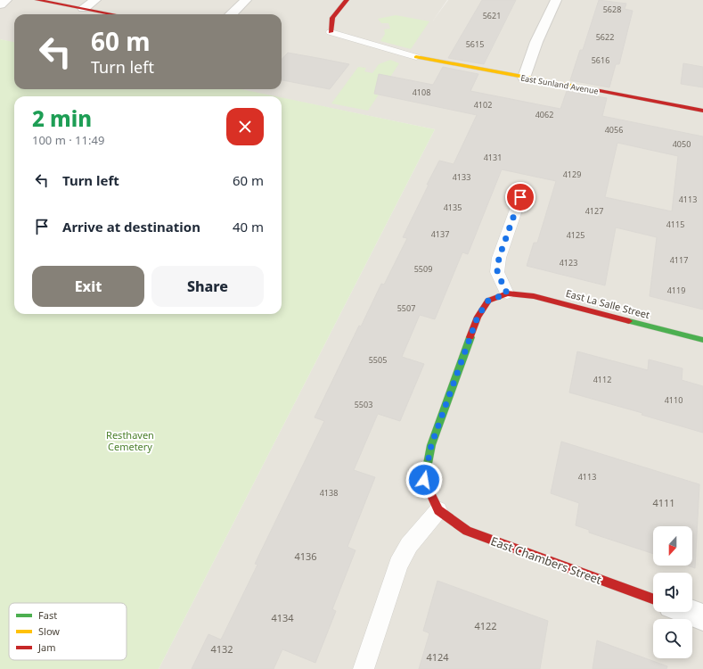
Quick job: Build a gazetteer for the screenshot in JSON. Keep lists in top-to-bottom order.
{
  "streets": {
    "street": ["East Sunland Avenue", "East La Salle Street", "East Chambers Street"]
  },
  "parks": ["Resthaven Cemetery"],
  "house_numbers": [
    "5628",
    "5621",
    "5622",
    "5615",
    "5616",
    "4108",
    "4102",
    "4062",
    "4056",
    "4050",
    "4131",
    "4129",
    "4133",
    "4113",
    "4135",
    "4127",
    "4115",
    "4137",
    "4125",
    "4117",
    "4123",
    "5509",
    "4119",
    "5507",
    "5505",
    "4112",
    "4110",
    "5503",
    "4113",
    "4138",
    "4111",
    "4136",
    "4134",
    "4122",
    "4132",
    "4124"
  ],
  "legend": ["Fast", "Slow", "Jam"],
  "north": "bottom",
  "page": {
    "turn": ["60 m", "Turn left"],
    "heading": ["2 min", "100 m · 11:49"],
    "list": [
      {
        "name": "Turn left",
        "value": "60 m"
      },
      {
        "name": "Arrive at destination",
        "value": "40 m"
      }
    ],
    "buttons": ["Exit", "Share"]
  }
}
